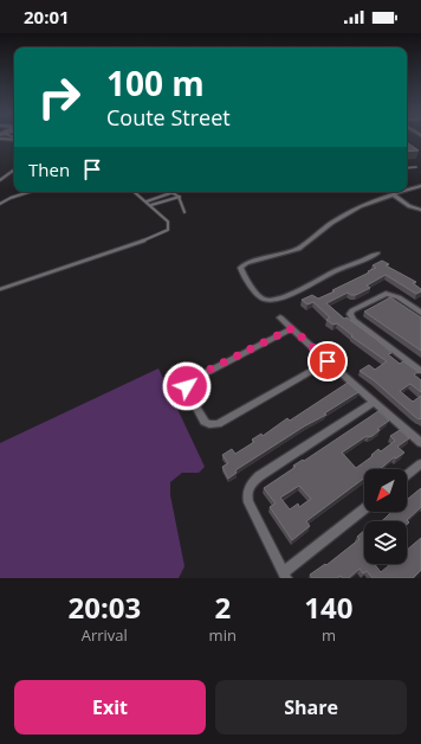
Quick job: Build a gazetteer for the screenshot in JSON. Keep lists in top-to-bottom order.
{
  "north": "bottom left",
  "page": {
    "status": "20:01",
    "turn": ["100 m", "Coute Street"],
    "then": "Then",
    "eta": [
      "20:03",
      "Arrival",
      "2",
      "min",
      "140",
      "m"
    ],
    "buttons": ["Exit", "Share"]
  }
}
